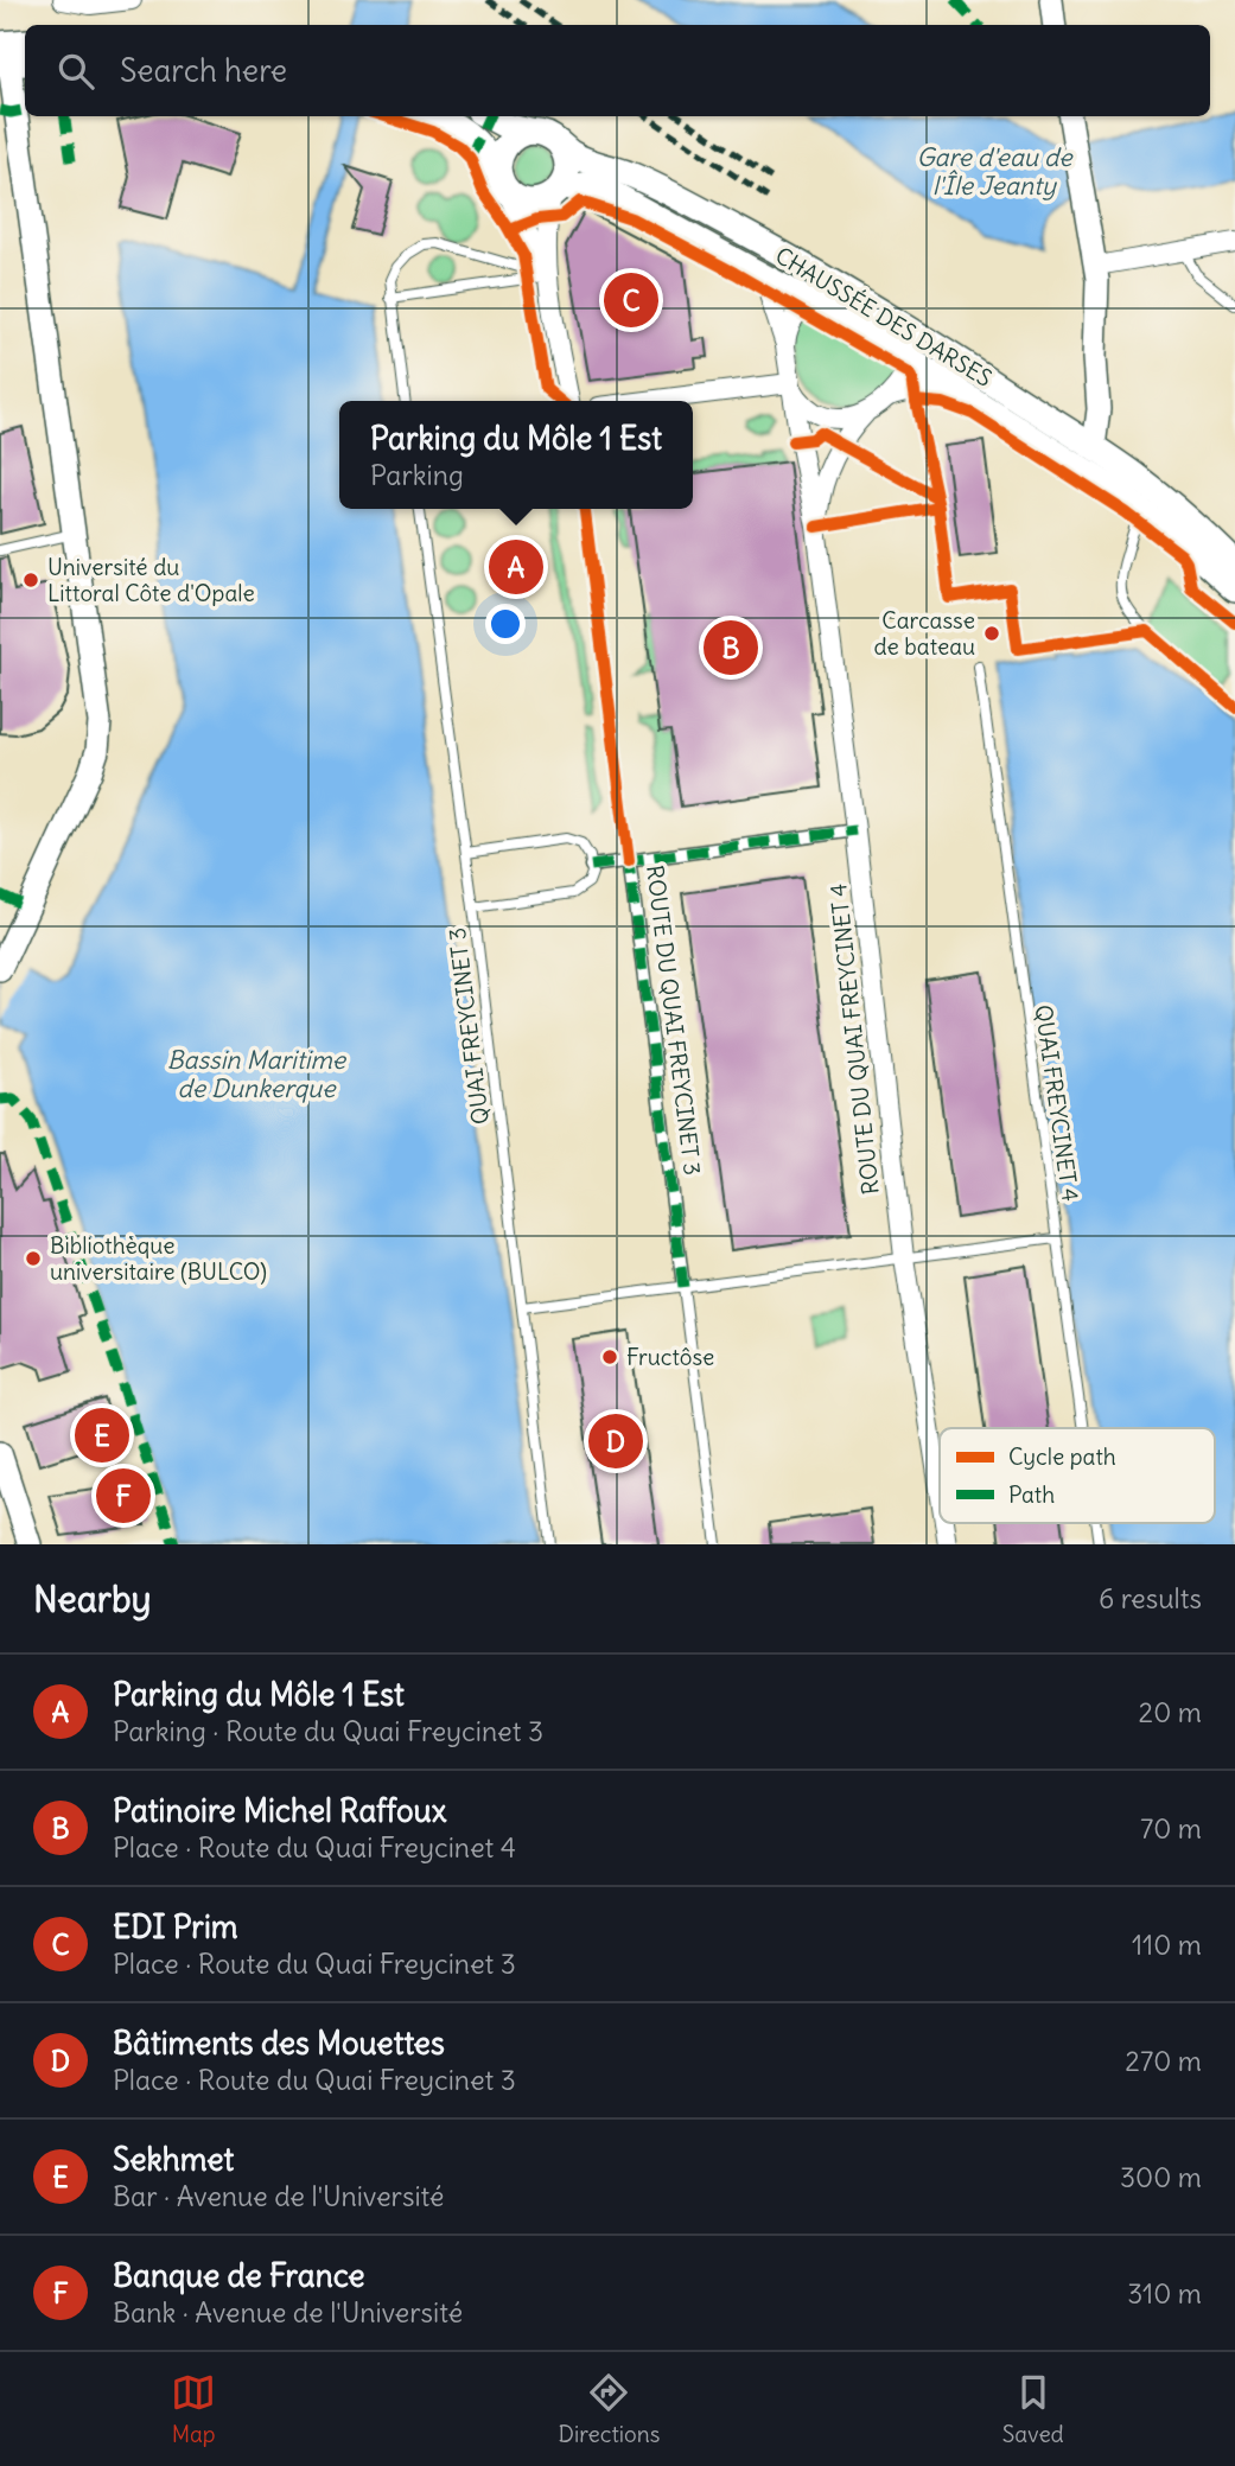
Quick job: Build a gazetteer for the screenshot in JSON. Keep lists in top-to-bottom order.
{
  "streets": {
    "main road": ["CHAUSSÉE DES DARSES"],
    "street": ["ROUTE DU QUAI FREYCINET 3", "ROUTE DU QUAI FREYCINET 4"],
    "lane": ["QUAI FREYCINET 3", "QUAI FREYCINET 4"]
  },
  "crossings": [
    ["CHAUSSÉE DES DARSES", "ROUTE DU QUAI FREYCINET 4"]
  ],
  "water": ["Gare d'eau de l'Île Jeanty", "Bassin Maritime de Dunkerque"],
  "places": [
    "Université du Littoral Côte d'Opale",
    "Carcasse de bateau",
    "Bibliothèque universitaire (BULCO)",
    "Fructôse"
  ],
  "legend": ["Cycle path", "Path"],
  "page": {
    "search": "Search here",
    "pins": [
      "C",
      "A",
      "B",
      "E",
      "D",
      "F"
    ],
    "popup": ["Parking du Môle 1 Est", "Parking"],
    "heading": ["Nearby", "6 results"],
    "list": [
      {
        "mark": "A",
        "name": "Parking du Môle 1 Est",
        "note": "Parking · Route du Quai Freycinet 3",
        "value": "20 m"
      },
      {
        "mark": "B",
        "name": "Patinoire Michel Raffoux",
        "note": "Place · Route du Quai Freycinet 4",
        "value": "70 m"
      },
      {
        "mark": "C",
        "name": "EDI Prim",
        "note": "Place · Route du Quai Freycinet 3",
        "value": "110 m"
      },
      {
        "mark": "D",
        "name": "Bâtiments des Mouettes",
        "note": "Place · Route du Quai Freycinet 3",
        "value": "270 m"
      },
      {
        "mark": "E",
        "name": "Sekhmet",
        "note": "Bar · Avenue de l'Université",
        "value": "300 m"
      },
      {
        "mark": "F",
        "name": "Banque de France",
        "note": "Bank · Avenue de l'Université",
        "value": "310 m"
      }
    ],
    "nav": ["Map", "Directions", "Saved"]
  }
}
